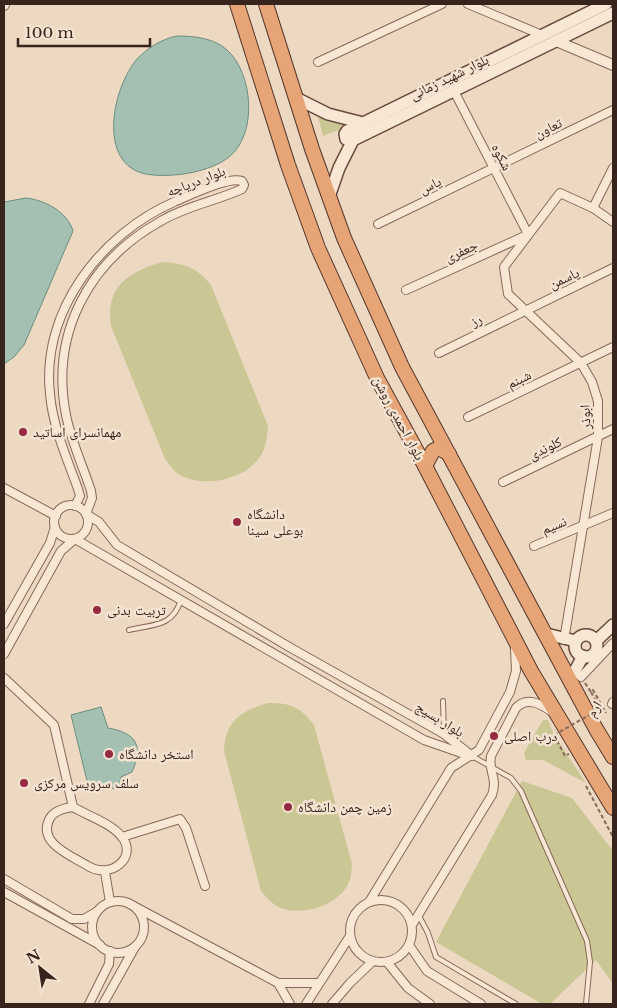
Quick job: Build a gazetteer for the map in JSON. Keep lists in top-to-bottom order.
{
  "streets": {
    "highway": ["بلوار احمدی روشن"],
    "main road": ["بلوار شهید زمانی"],
    "street": [
      "تعاون",
      "شکوه",
      "بلوار دریاچه",
      "یاس",
      "جعفری",
      "یاسمن",
      "رز",
      "شبنم",
      "ابوذر",
      "کلوندی",
      "نسیم",
      "بلوار بسیج"
    ],
    "path": ["ارم"]
  },
  "crossings": [
    ["بلوار شهید زمانی", "شکوه"],
    ["تعاون", "شکوه"],
    ["تعاون", "یاس"],
    ["شکوه", "یاس"],
    ["شکوه", "جعفری"],
    ["شکوه", "ابوذر"],
    ["بلوار دریاچه", "بلوار بسیج"],
    ["جعفری", "ابوذر"],
    ["یاسمن", "رز"],
    ["یاسمن", "ابوذر"],
    ["رز", "ابوذر"],
    ["شبنم", "ابوذر"],
    ["ابوذر", "کلوندی"],
    ["ابوذر", "نسیم"]
  ],
  "places": [
    "مهمانسرای اساتید",
    "دانشگاه بوعلی سینا",
    "تربیت بدنی",
    "درب اصلی",
    "استخر دانشگاه",
    "سلف سرویس مرکزی",
    "زمین چمن دانشگاه"
  ],
  "scale_bar": "100 m",
  "north": "top left"
}
